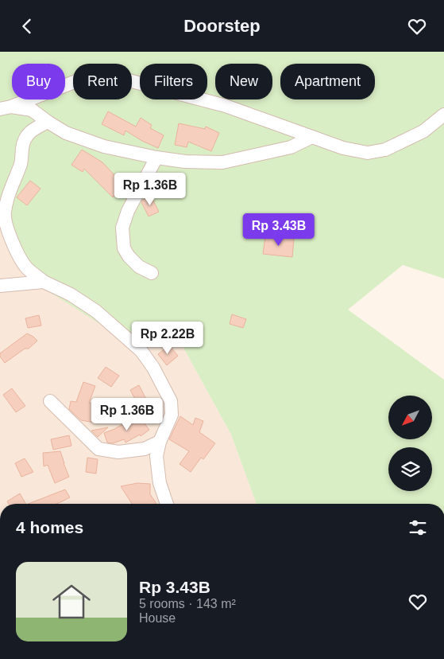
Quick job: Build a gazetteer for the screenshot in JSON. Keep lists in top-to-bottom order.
{
  "north": "bottom left",
  "page": {
    "header": "Doorstep",
    "chip": [
      "Buy",
      "Rent",
      "Filters",
      "New",
      "Apartment"
    ],
    "price": [
      "Rp 1.36B",
      "Rp 3.43B",
      "Rp 2.22B",
      "Rp 1.36B"
    ],
    "heading": "4 homes",
    "list": [
      {
        "name": "Rp 3.43B",
        "note": "5 rooms · 143 m² · House"
      }
    ]
  }
}
